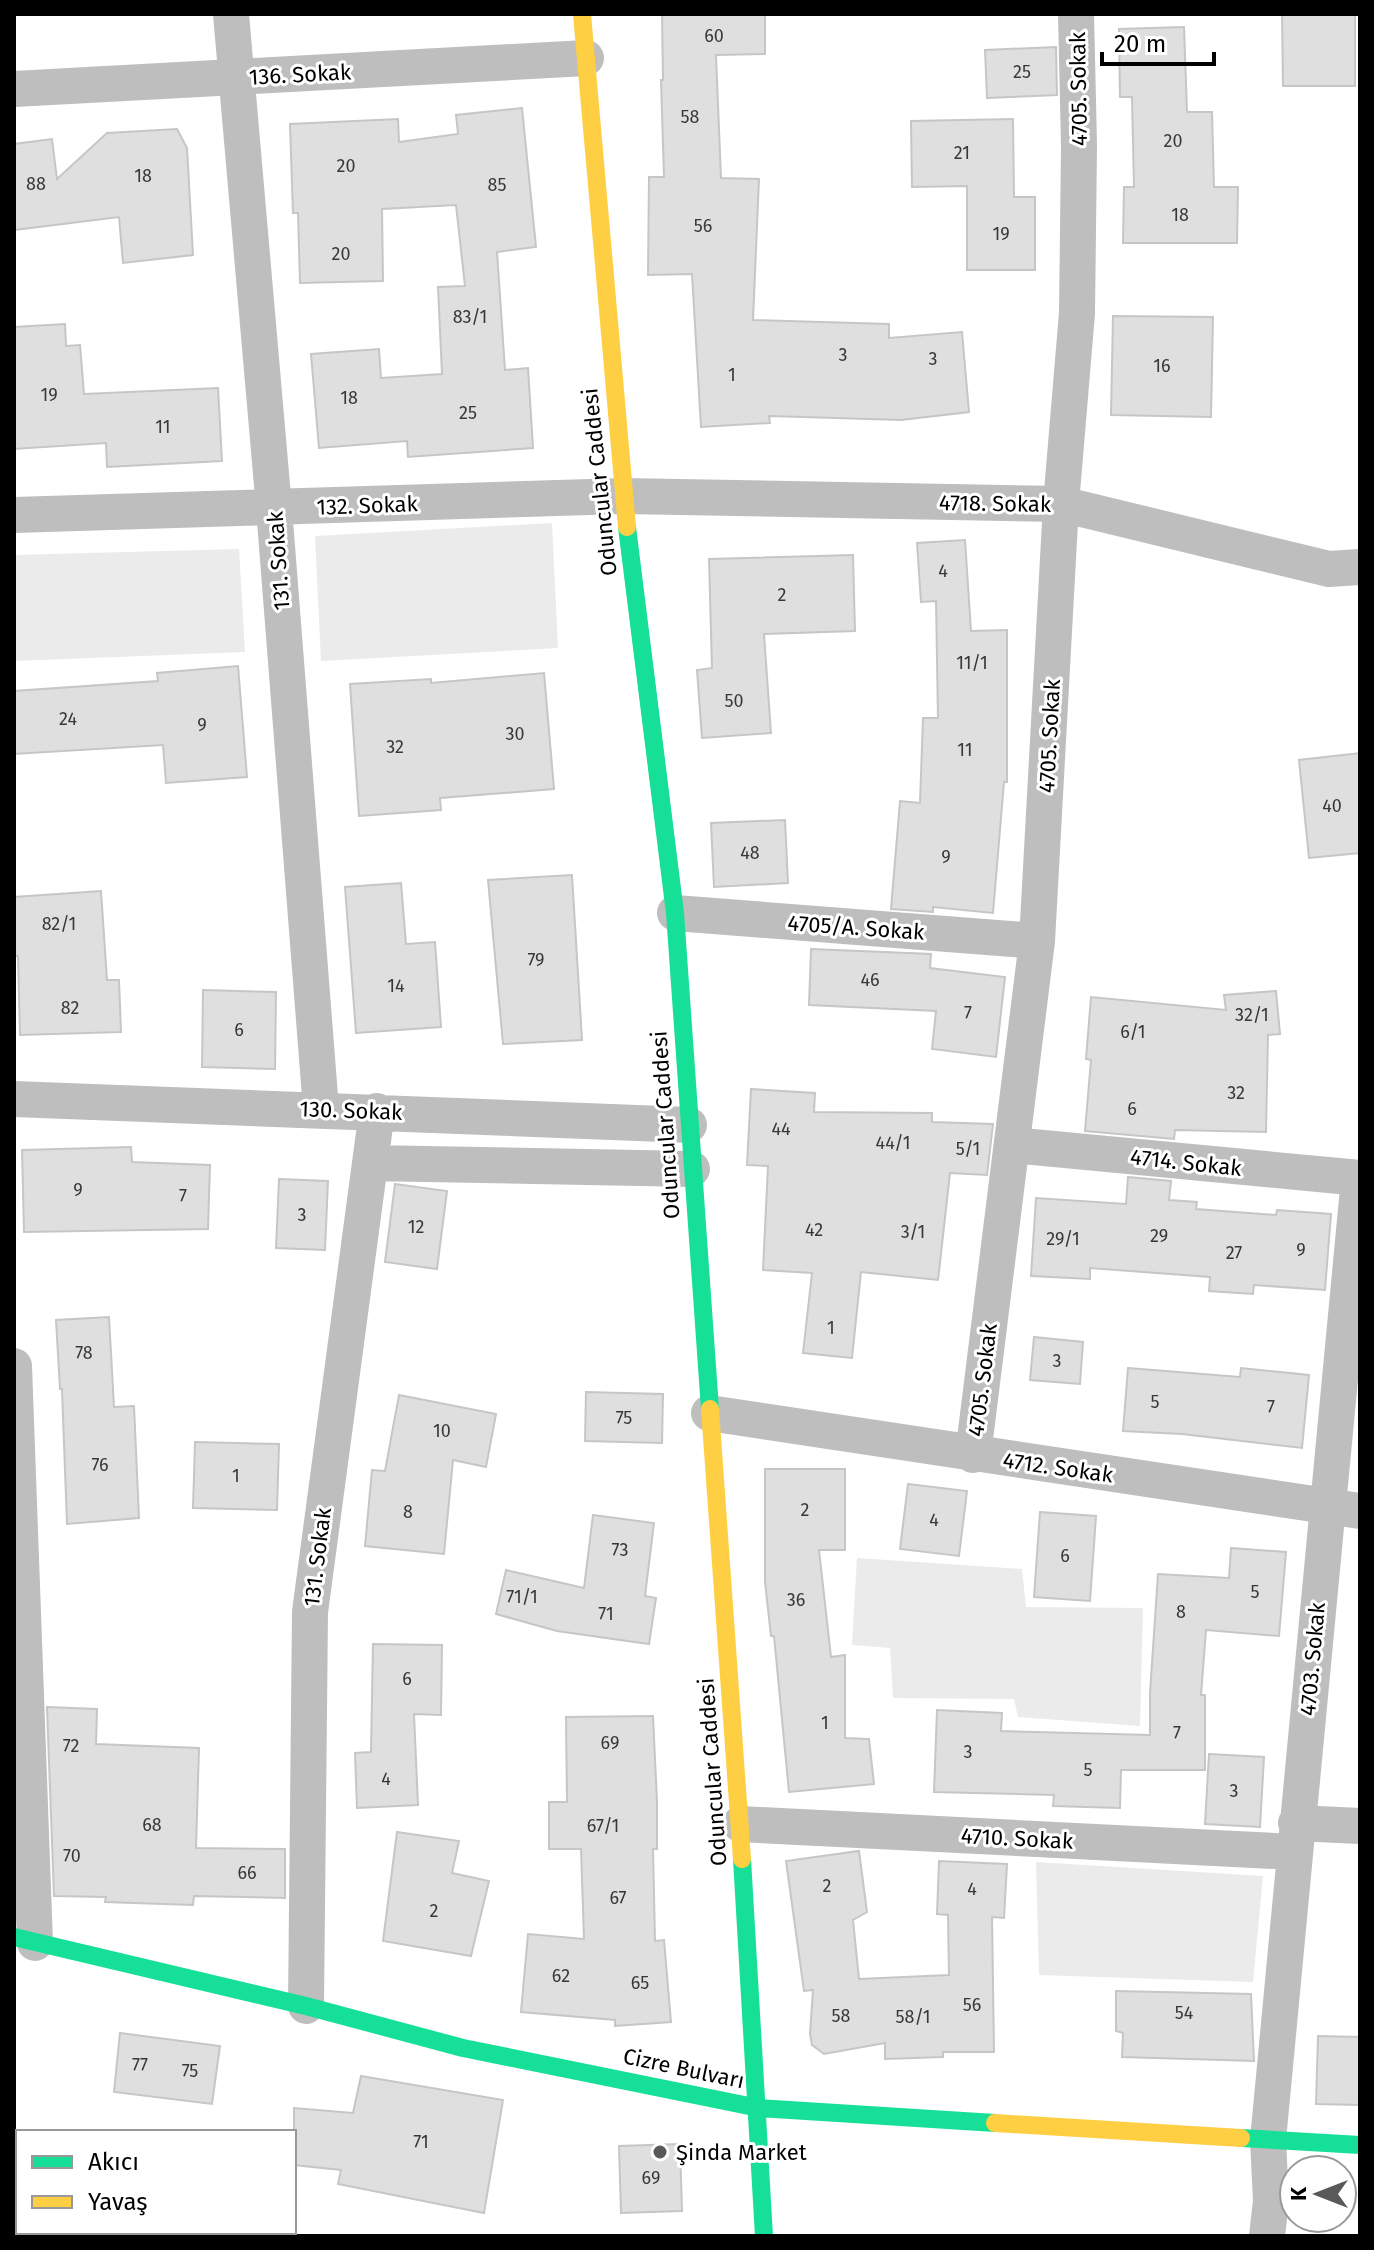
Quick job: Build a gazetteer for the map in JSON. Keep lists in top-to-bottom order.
{
  "streets": {
    "street": [
      "136. Sokak",
      "4705. Sokak",
      "Oduncular Caddesi",
      "4718. Sokak",
      "132. Sokak",
      "131. Sokak",
      "4705/A. Sokak",
      "130. Sokak",
      "4714. Sokak",
      "4712. Sokak",
      "4703. Sokak",
      "4710. Sokak",
      "Cizre Bulvarı"
    ]
  },
  "crossings": [
    ["136. Sokak", "Oduncular Caddesi"],
    ["136. Sokak", "131. Sokak"],
    ["4705. Sokak", "4718. Sokak"],
    ["4705. Sokak", "4705/A. Sokak"],
    ["4705. Sokak", "4714. Sokak"],
    ["4705. Sokak", "4712. Sokak"],
    ["Oduncular Caddesi", "4718. Sokak"],
    ["Oduncular Caddesi", "132. Sokak"],
    ["Oduncular Caddesi", "4705/A. Sokak"],
    ["Oduncular Caddesi", "130. Sokak"],
    ["Oduncular Caddesi", "4712. Sokak"],
    ["Oduncular Caddesi", "4710. Sokak"],
    ["Oduncular Caddesi", "Cizre Bulvarı"],
    ["4718. Sokak", "132. Sokak"],
    ["132. Sokak", "131. Sokak"],
    ["131. Sokak", "130. Sokak"],
    ["131. Sokak", "Cizre Bulvarı"],
    ["4714. Sokak", "4703. Sokak"],
    ["4712. Sokak", "4703. Sokak"],
    ["4703. Sokak", "4710. Sokak"],
    ["4703. Sokak", "Cizre Bulvarı"]
  ],
  "places": ["Şinda Market"],
  "house_numbers": [
    "60",
    "25",
    "58",
    "20",
    "21",
    "20",
    "18",
    "88",
    "85",
    "18",
    "56",
    "19",
    "20",
    "83/1",
    "3",
    "3",
    "16",
    "1",
    "19",
    "18",
    "25",
    "11",
    "4",
    "2",
    "11/1",
    "50",
    "24",
    "9",
    "30",
    "32",
    "11",
    "40",
    "48",
    "9",
    "82/1",
    "79",
    "46",
    "14",
    "82",
    "7",
    "32/1",
    "6",
    "6/1",
    "32",
    "6",
    "44",
    "44/1",
    "5/1",
    "9",
    "7",
    "3",
    "12",
    "42",
    "3/1",
    "29",
    "29/1",
    "9",
    "27",
    "1",
    "78",
    "3",
    "5",
    "7",
    "75",
    "10",
    "76",
    "1",
    "2",
    "8",
    "4",
    "73",
    "6",
    "5",
    "71/1",
    "36",
    "8",
    "71",
    "6",
    "1",
    "7",
    "69",
    "72",
    "3",
    "5",
    "4",
    "3",
    "68",
    "67/1",
    "70",
    "66",
    "2",
    "4",
    "67",
    "2",
    "62",
    "65",
    "56",
    "54",
    "58",
    "58/1",
    "77",
    "75",
    "71",
    "69"
  ],
  "legend": ["Akıcı", "Yavaş"],
  "scale_bar": "20 m",
  "north": "left"
}
